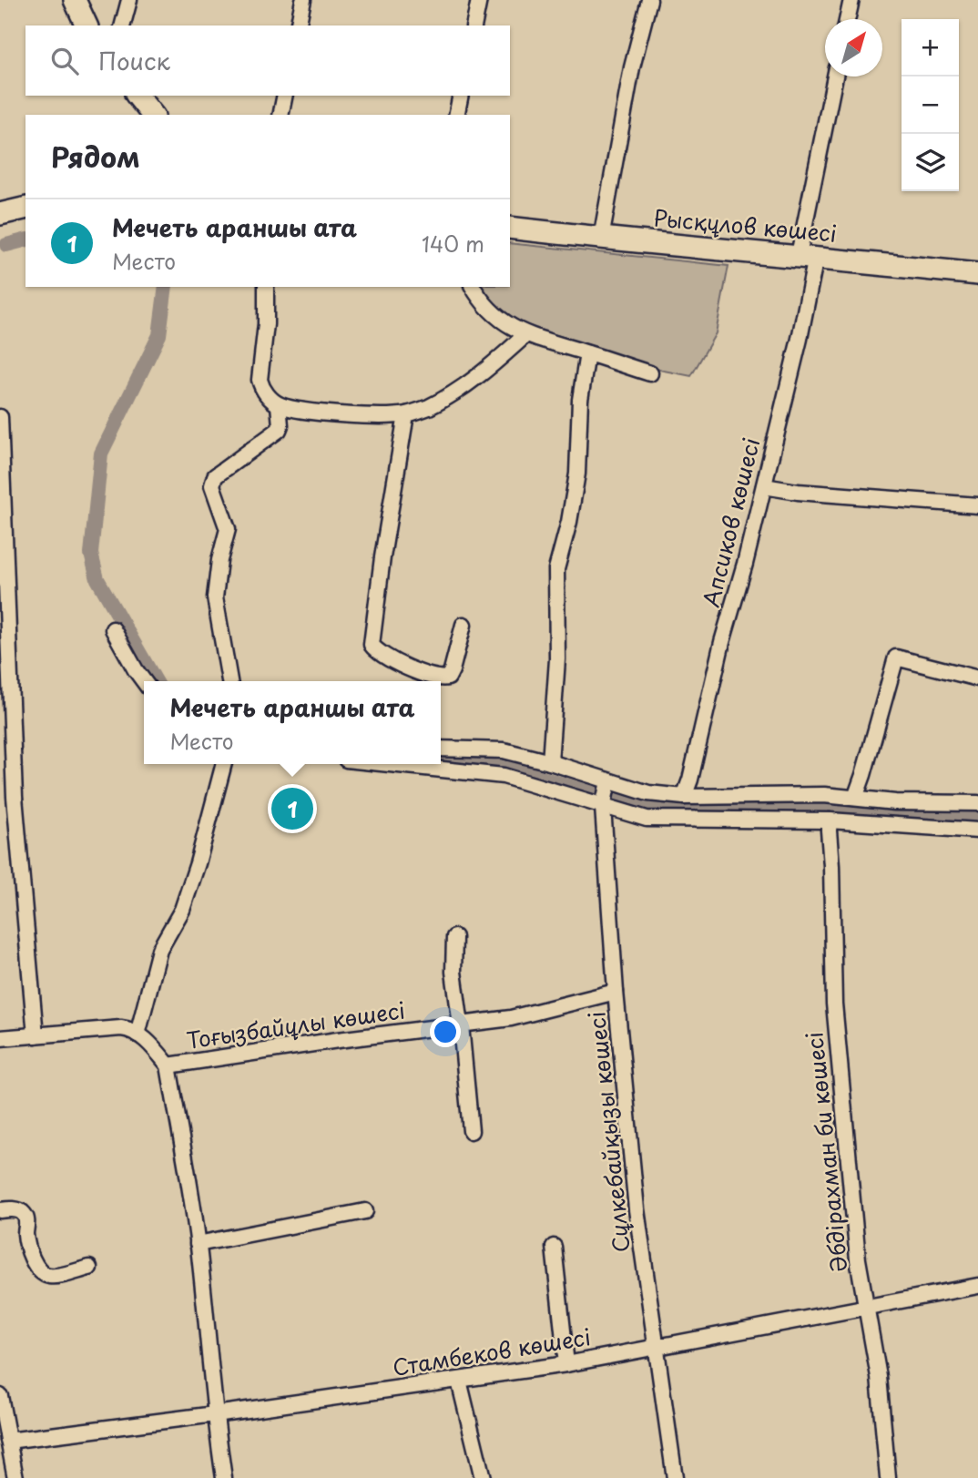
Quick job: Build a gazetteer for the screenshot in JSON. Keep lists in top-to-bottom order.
{
  "streets": {
    "main road": ["Рысқұлов көшесі"],
    "street": [
      "Апсиков көшесі",
      "Тоғызбайұлы көшесі",
      "Сұлкебайқызы көшесі",
      "Әбдірахман би көшесі",
      "Стамбеков көшесі"
    ]
  },
  "crossings": [
    ["Рысқұлов көшесі", "Апсиков көшесі"],
    ["Тоғызбайұлы көшесі", "Сұлкебайқызы көшесі"],
    ["Сұлкебайқызы көшесі", "Стамбеков көшесі"],
    ["Әбдірахман би көшесі", "Стамбеков көшесі"]
  ],
  "north": "top right",
  "page": {
    "map_buttons": ["+", "−"],
    "search": "Поиск",
    "heading": "Рядом",
    "list": [
      {
        "mark": "1",
        "name": "Мечеть араншы ата",
        "note": "Место",
        "value": "140 m"
      }
    ],
    "popup": ["Мечеть араншы ата", "Место"],
    "pins": "1"
  }
}
